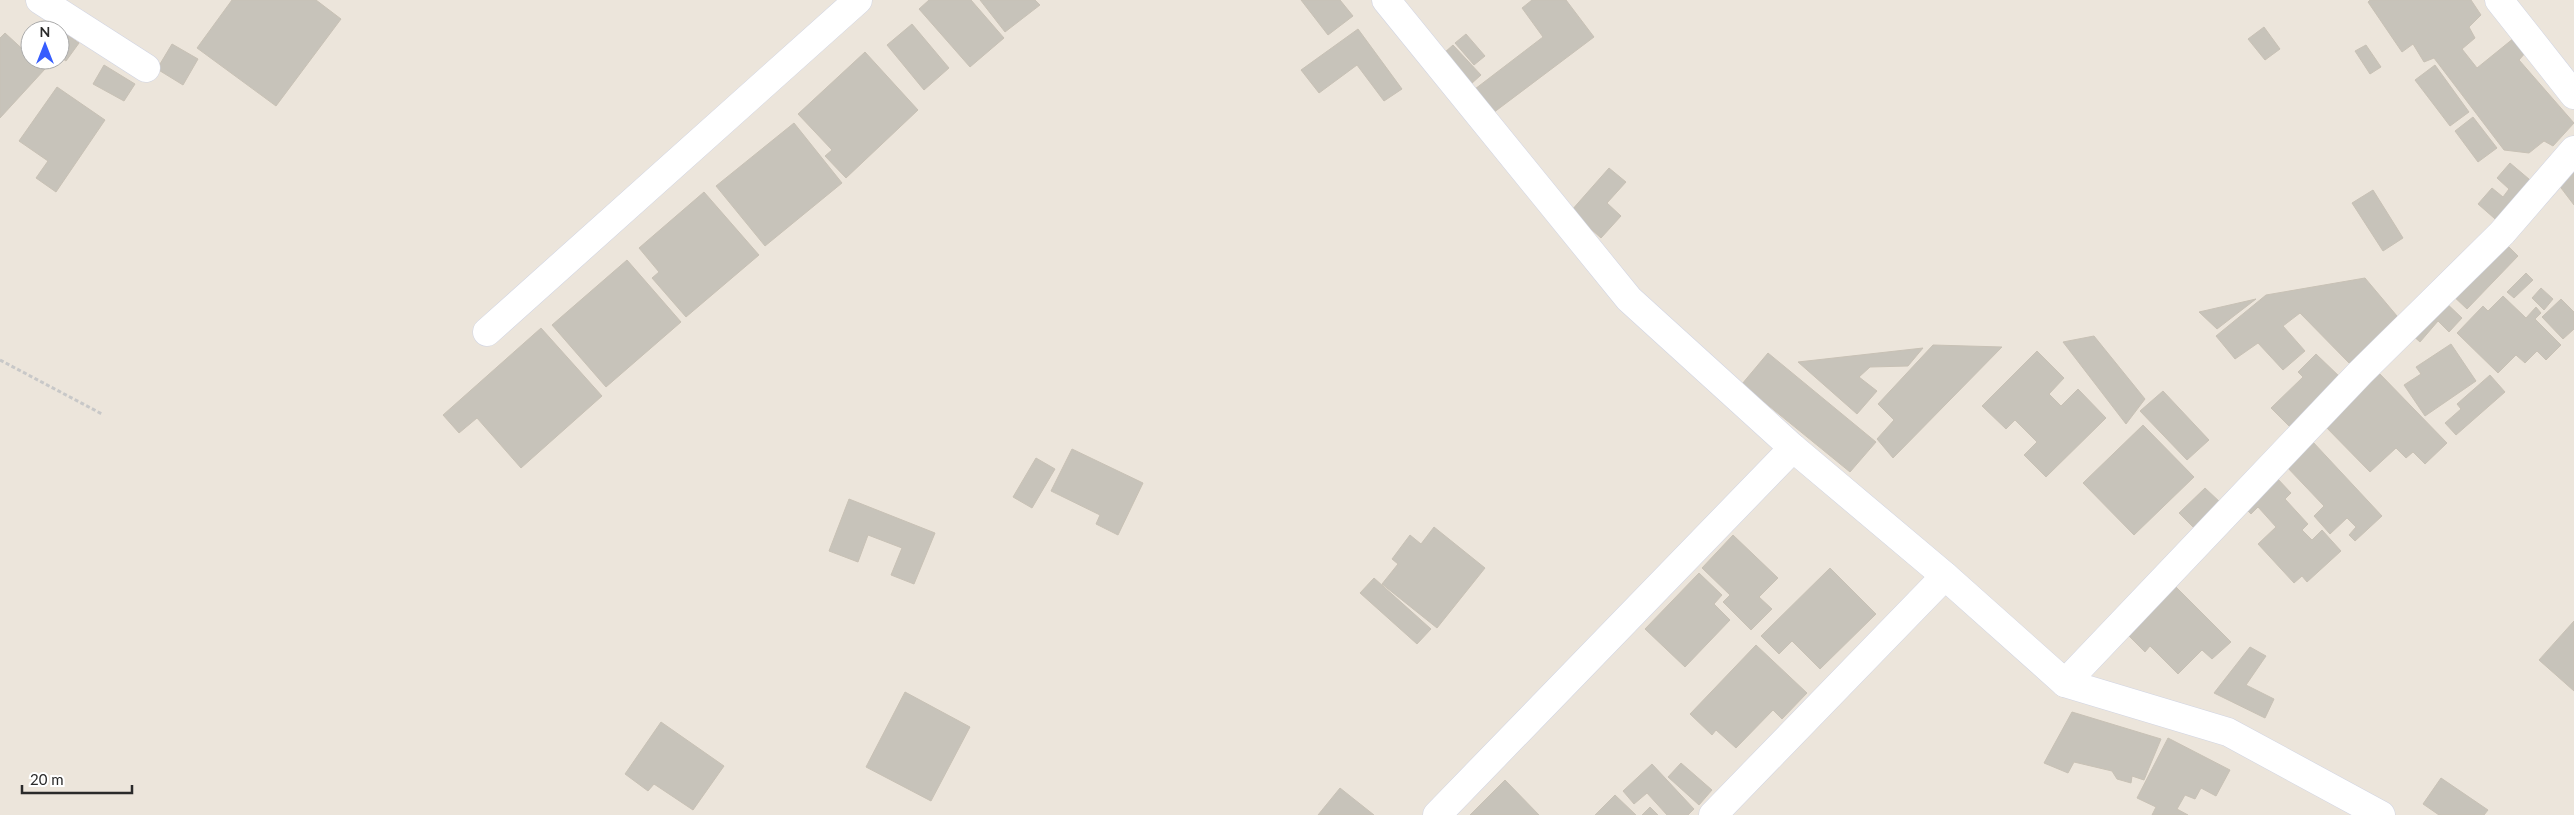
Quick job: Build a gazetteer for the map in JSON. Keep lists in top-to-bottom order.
{
  "scale_bar": "20 m",
  "north": "top"
}
